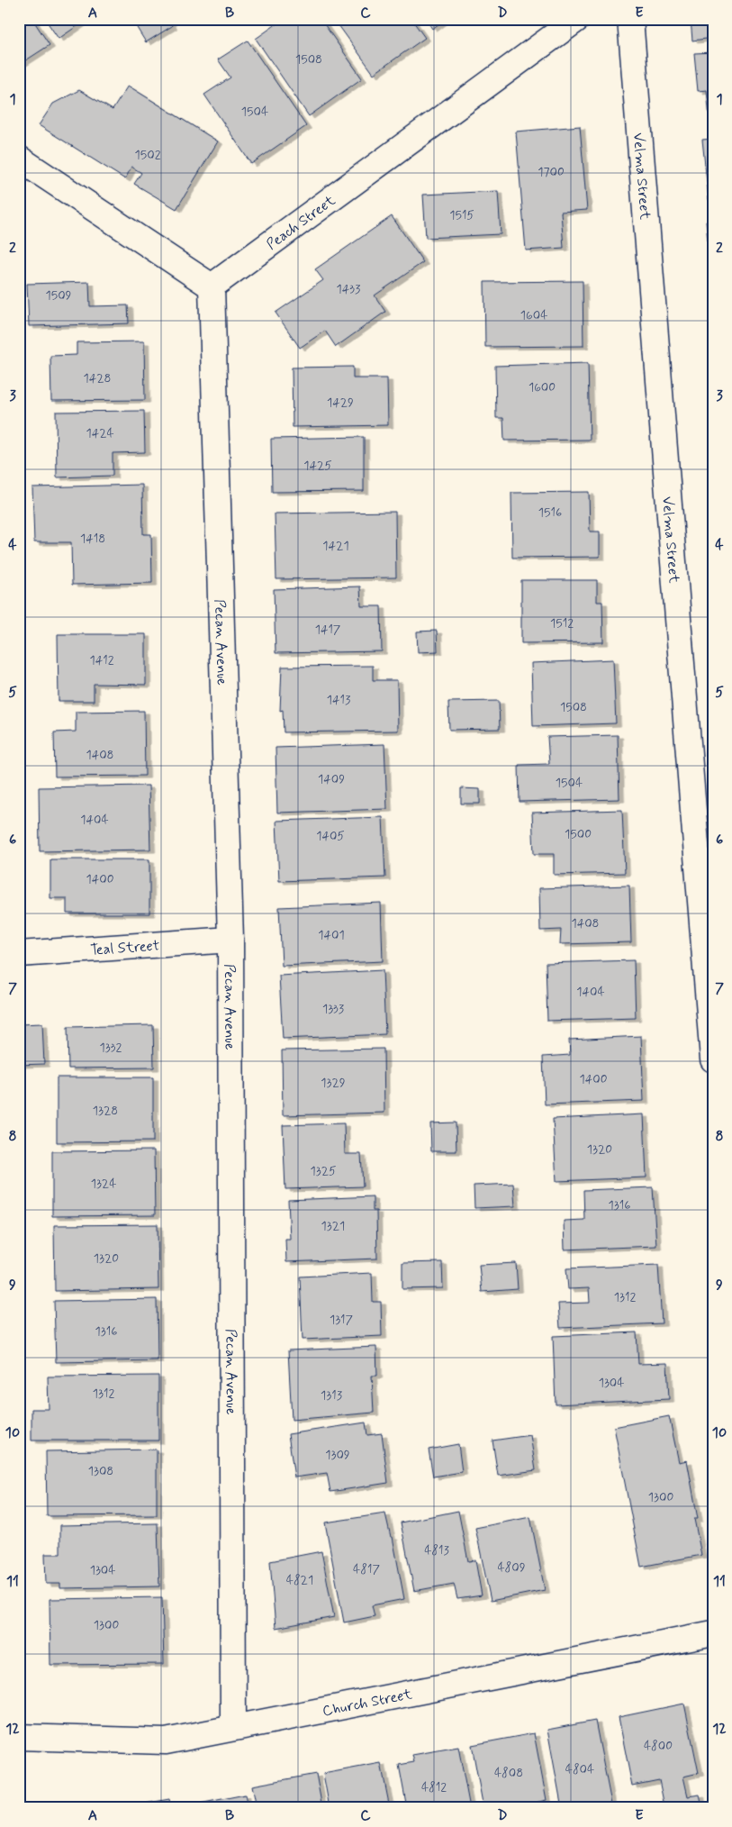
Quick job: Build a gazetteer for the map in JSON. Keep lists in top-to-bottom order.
{
  "streets": {
    "street": [
      "Velma Street",
      "Peach Street",
      "Pecan Avenue",
      "Teal Street",
      "Church Street"
    ]
  },
  "crossings": [
    ["Peach Street", "Pecan Avenue"],
    ["Pecan Avenue", "Teal Street"],
    ["Pecan Avenue", "Church Street"]
  ],
  "house_numbers": [
    "1508",
    "1504",
    "1502",
    "1700",
    "1515",
    "1433",
    "1509",
    "1604",
    "1428",
    "1600",
    "1429",
    "1424",
    "1425",
    "1516",
    "1418",
    "1421",
    "1512",
    "1417",
    "1412",
    "1413",
    "1508",
    "1408",
    "1409",
    "1504",
    "1404",
    "1500",
    "1405",
    "1400",
    "1408",
    "1401",
    "1404",
    "1333",
    "1332",
    "1400",
    "1329",
    "1328",
    "1320",
    "1325",
    "1324",
    "1316",
    "1321",
    "1320",
    "1312",
    "1317",
    "1316",
    "1304",
    "1312",
    "1313",
    "1309",
    "1308",
    "1300",
    "4813",
    "4809",
    "4817",
    "1304",
    "4821",
    "1300",
    "4800",
    "4804",
    "4808",
    "4812"
  ],
  "grid": {
    "columns": [
      "A",
      "B",
      "C",
      "D",
      "E"
    ],
    "rows": [
      "1",
      "2",
      "3",
      "4",
      "5",
      "6",
      "7",
      "8",
      "9",
      "10",
      "11",
      "12"
    ]
  }
}
